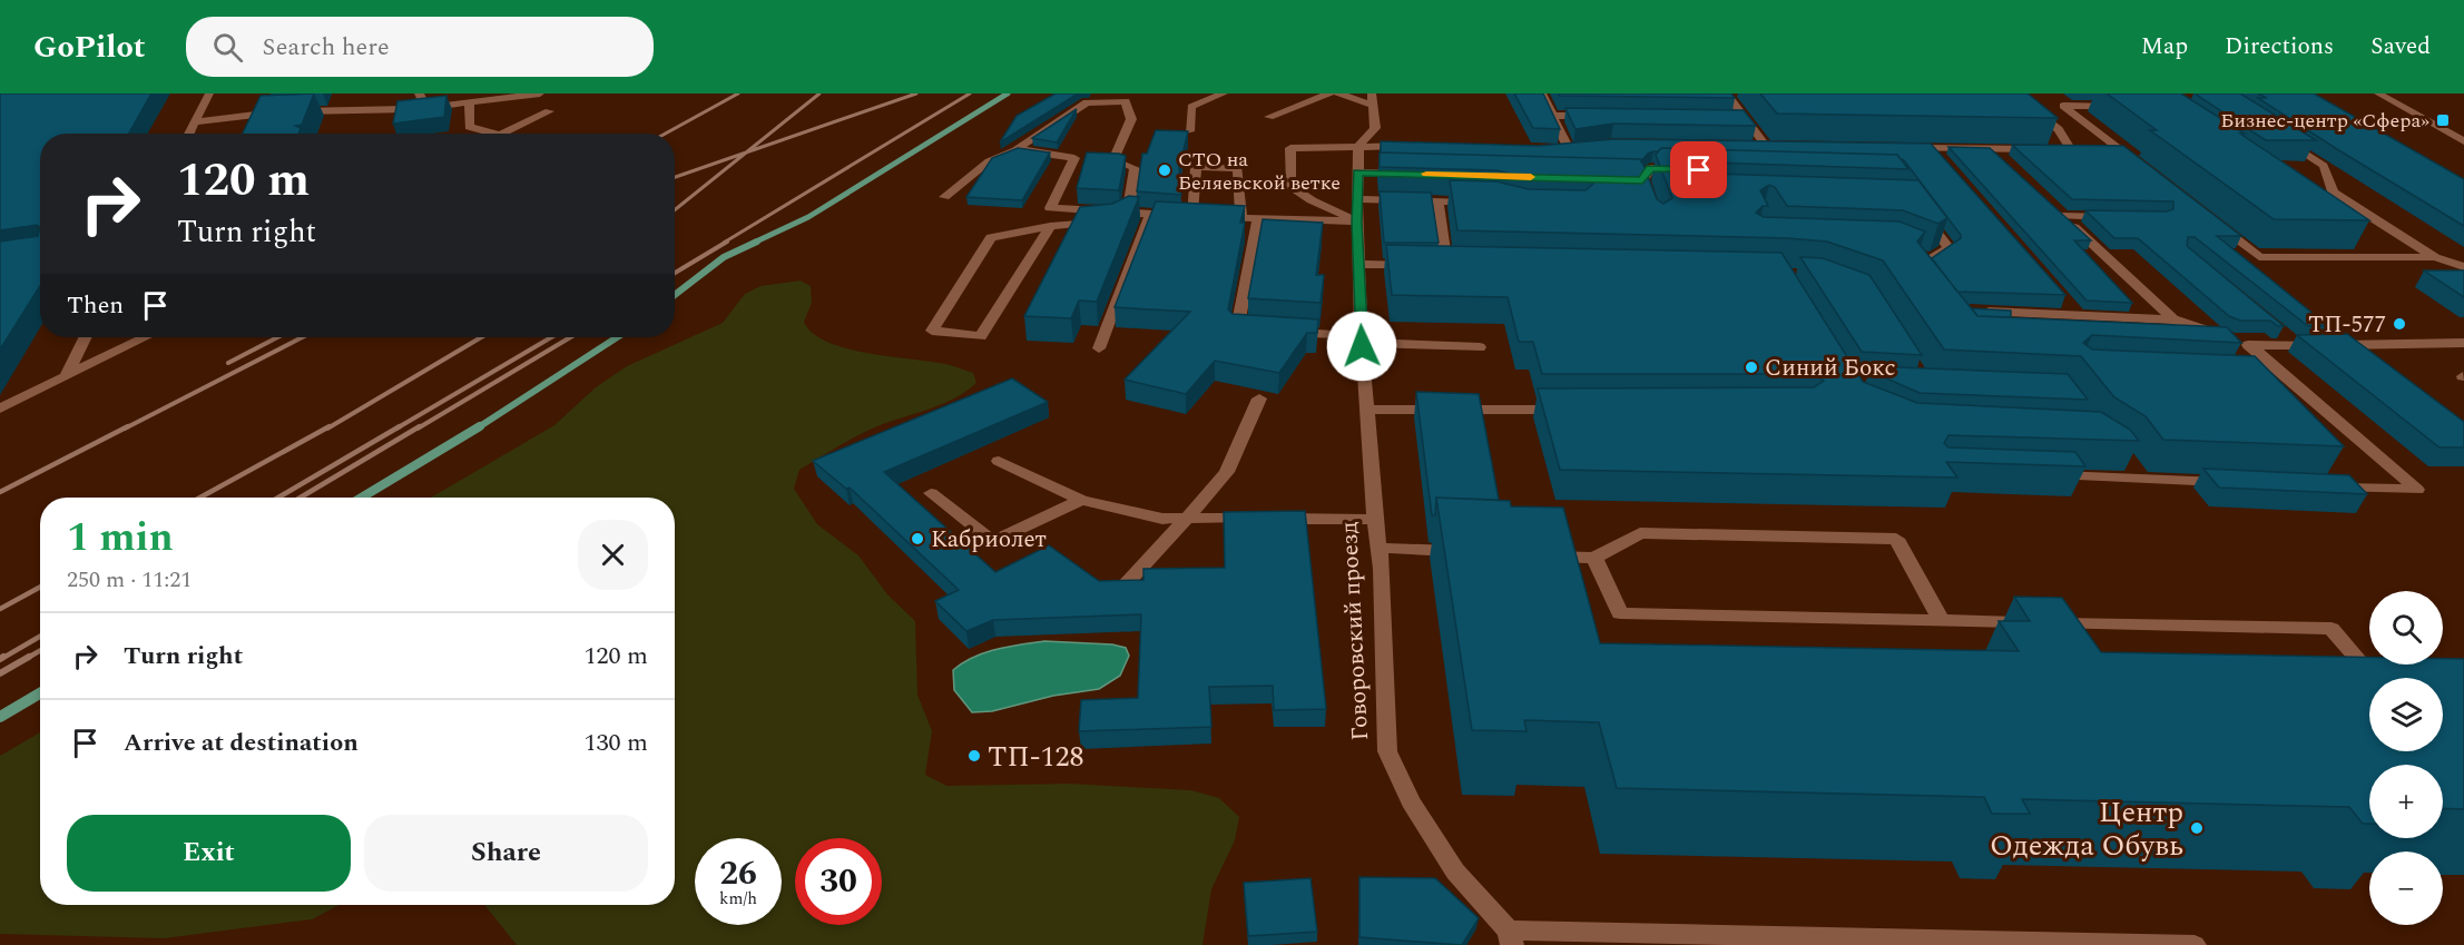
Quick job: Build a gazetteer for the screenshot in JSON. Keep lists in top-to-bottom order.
{
  "streets": {
    "street": ["Говоровский проезд"]
  },
  "places": {
    "transit": ["Бизнес-центр «Сфера»"],
    "other": [
      "СТО на Беляевской ветке",
      "ТП-577",
      "Синий Бокс",
      "Кабриолет",
      "ТП-128",
      "Центр Одежда Обувь"
    ]
  },
  "page": {
    "header": "GoPilot",
    "search": "Search here",
    "nav": ["Map", "Directions", "Saved"],
    "turn": ["120 m", "Turn right"],
    "then": "Then",
    "heading": ["1 min", "250 m · 11:21"],
    "map_buttons": ["+", "−"],
    "list": [
      {
        "name": "Turn right",
        "value": "120 m"
      },
      {
        "name": "Arrive at destination",
        "value": "130 m"
      }
    ],
    "buttons": ["Exit", "Share"],
    "speed": "26 km/h",
    "limit": "30"
  }
}
